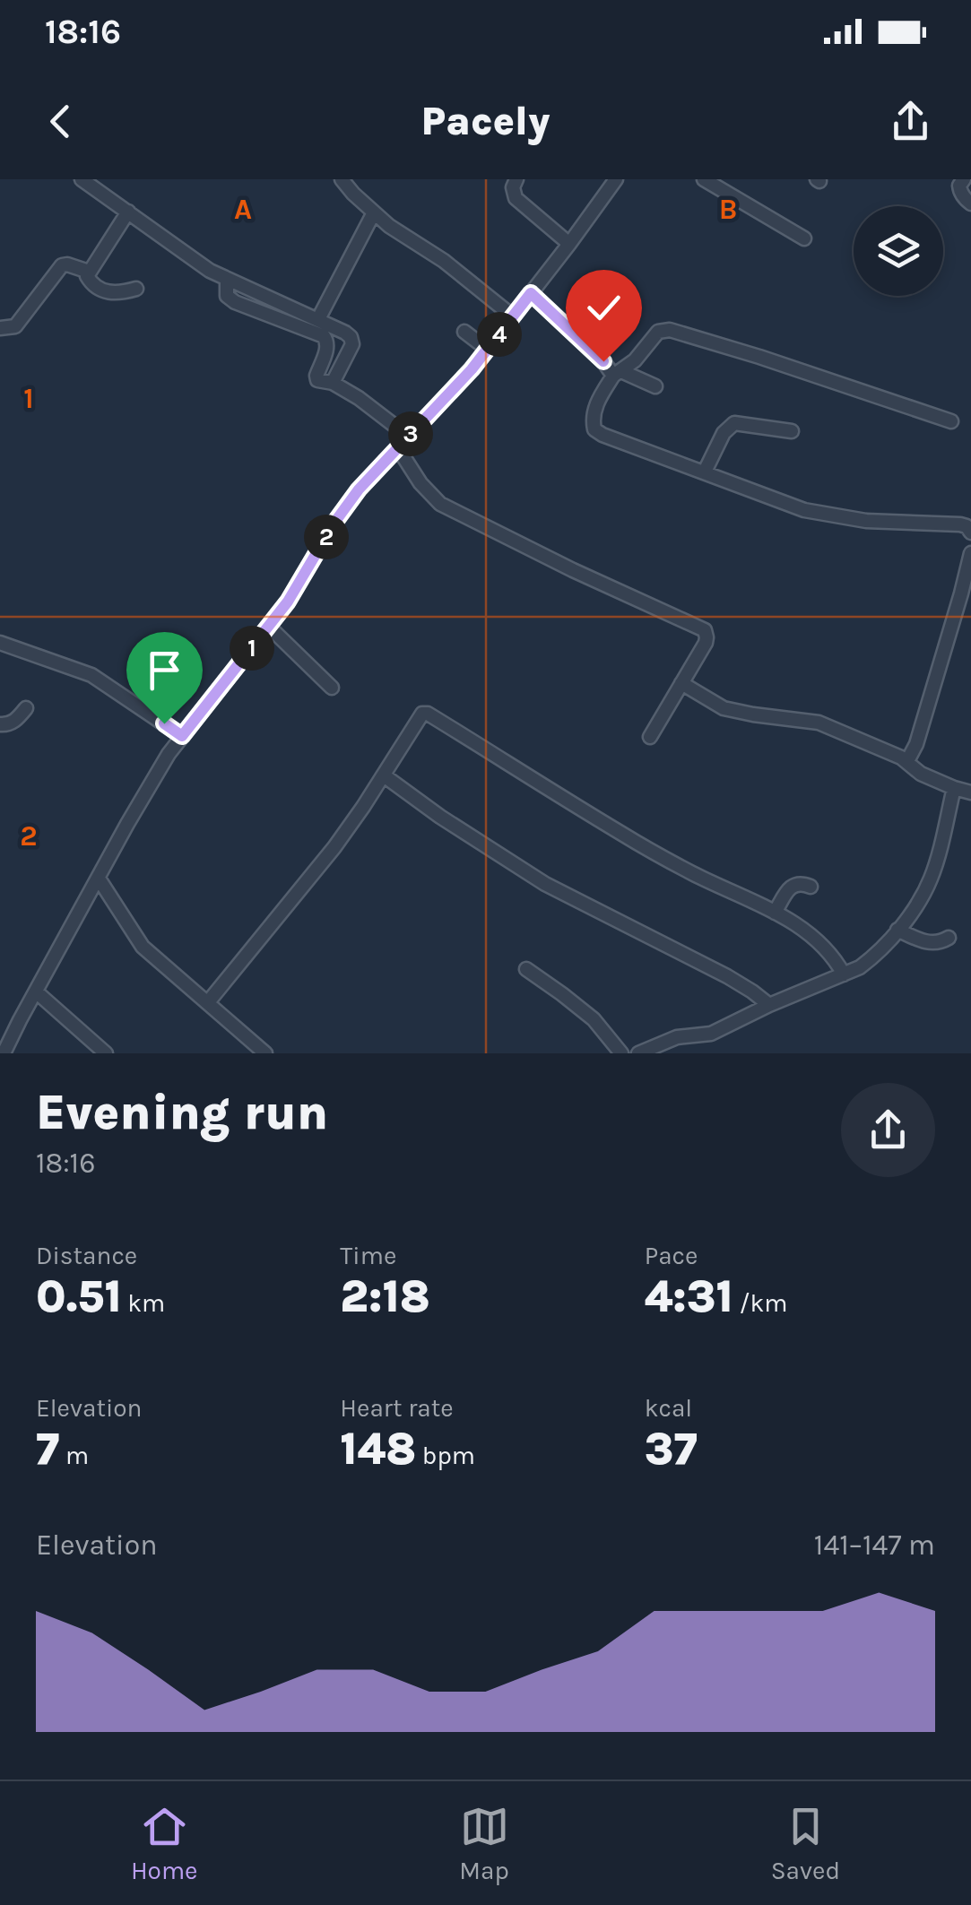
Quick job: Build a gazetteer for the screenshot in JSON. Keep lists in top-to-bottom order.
{
  "page": {
    "status": "18:16",
    "header": "Pacely",
    "pins": [
      "4",
      "3",
      "2",
      "1"
    ],
    "heading": ["Evening run", "18:16"],
    "stats": [
      ["Distance", "0.51 km"],
      ["Time", "2:18"],
      ["Pace", "4:31 /km"],
      ["Elevation", "7 m"],
      ["Heart rate", "148 bpm"],
      ["kcal", "37"]
    ],
    "chart": ["Elevation", "141–147 m"],
    "tabs": ["Home", "Map", "Saved"]
  },
  "grid": {
    "columns": ["A", "B"],
    "rows": ["1", "2"]
  }
}
